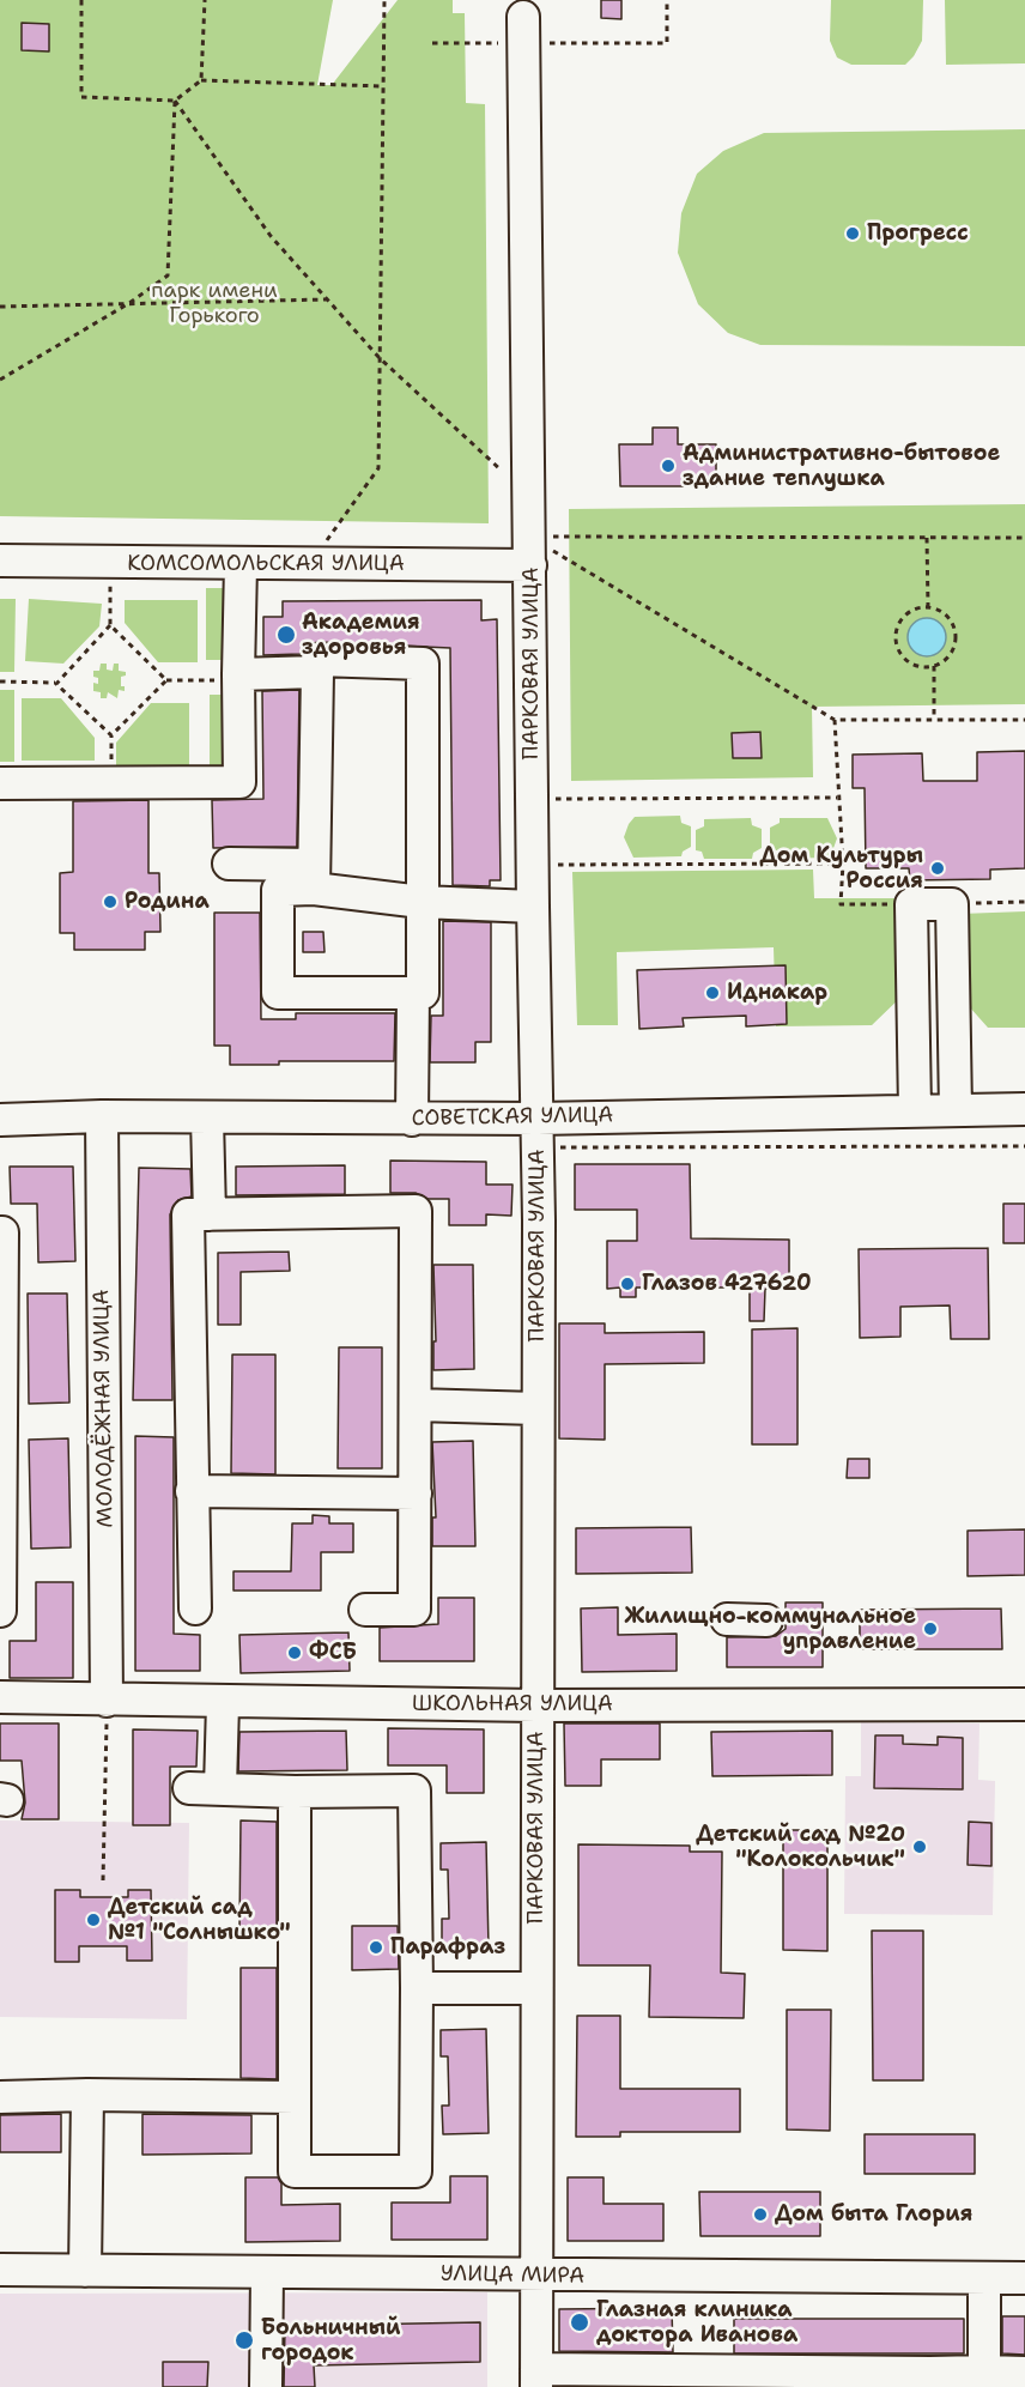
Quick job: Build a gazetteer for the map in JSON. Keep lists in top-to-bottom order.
{
  "streets": {
    "street": [
      "КОМСОМОЛЬСКАЯ УЛИЦА",
      "ПАРКОВАЯ УЛИЦА",
      "СОВЕТСКАЯ УЛИЦА",
      "МОЛОДЁЖНАЯ УЛИЦА",
      "ШКОЛЬНАЯ УЛИЦА",
      "УЛИЦА МИРА"
    ]
  },
  "crossings": [
    ["КОМСОМОЛЬСКАЯ УЛИЦА", "ПАРКОВАЯ УЛИЦА"],
    ["ПАРКОВАЯ УЛИЦА", "СОВЕТСКАЯ УЛИЦА"],
    ["ПАРКОВАЯ УЛИЦА", "ШКОЛЬНАЯ УЛИЦА"],
    ["ПАРКОВАЯ УЛИЦА", "УЛИЦА МИРА"],
    ["СОВЕТСКАЯ УЛИЦА", "МОЛОДЁЖНАЯ УЛИЦА"],
    ["МОЛОДЁЖНАЯ УЛИЦА", "ШКОЛЬНАЯ УЛИЦА"]
  ],
  "parks": ["парк имени Горького"],
  "places": [
    "Прогресс",
    "Административно-бытовое здание теплушка",
    "Академия здоровья",
    "Дом Культуры Россия",
    "Родина",
    "Иднакар",
    "Глазов 427620",
    "Жилищно-коммунальное управление",
    "ФСБ",
    "Детский сад №20 \"Колокольчик\"",
    "Детский сад №1 \"Солнышко\"",
    "Парафраз",
    "Дом быта Глория",
    "Глазная клиника доктора Иванова",
    "Больничный городок"
  ]
}
